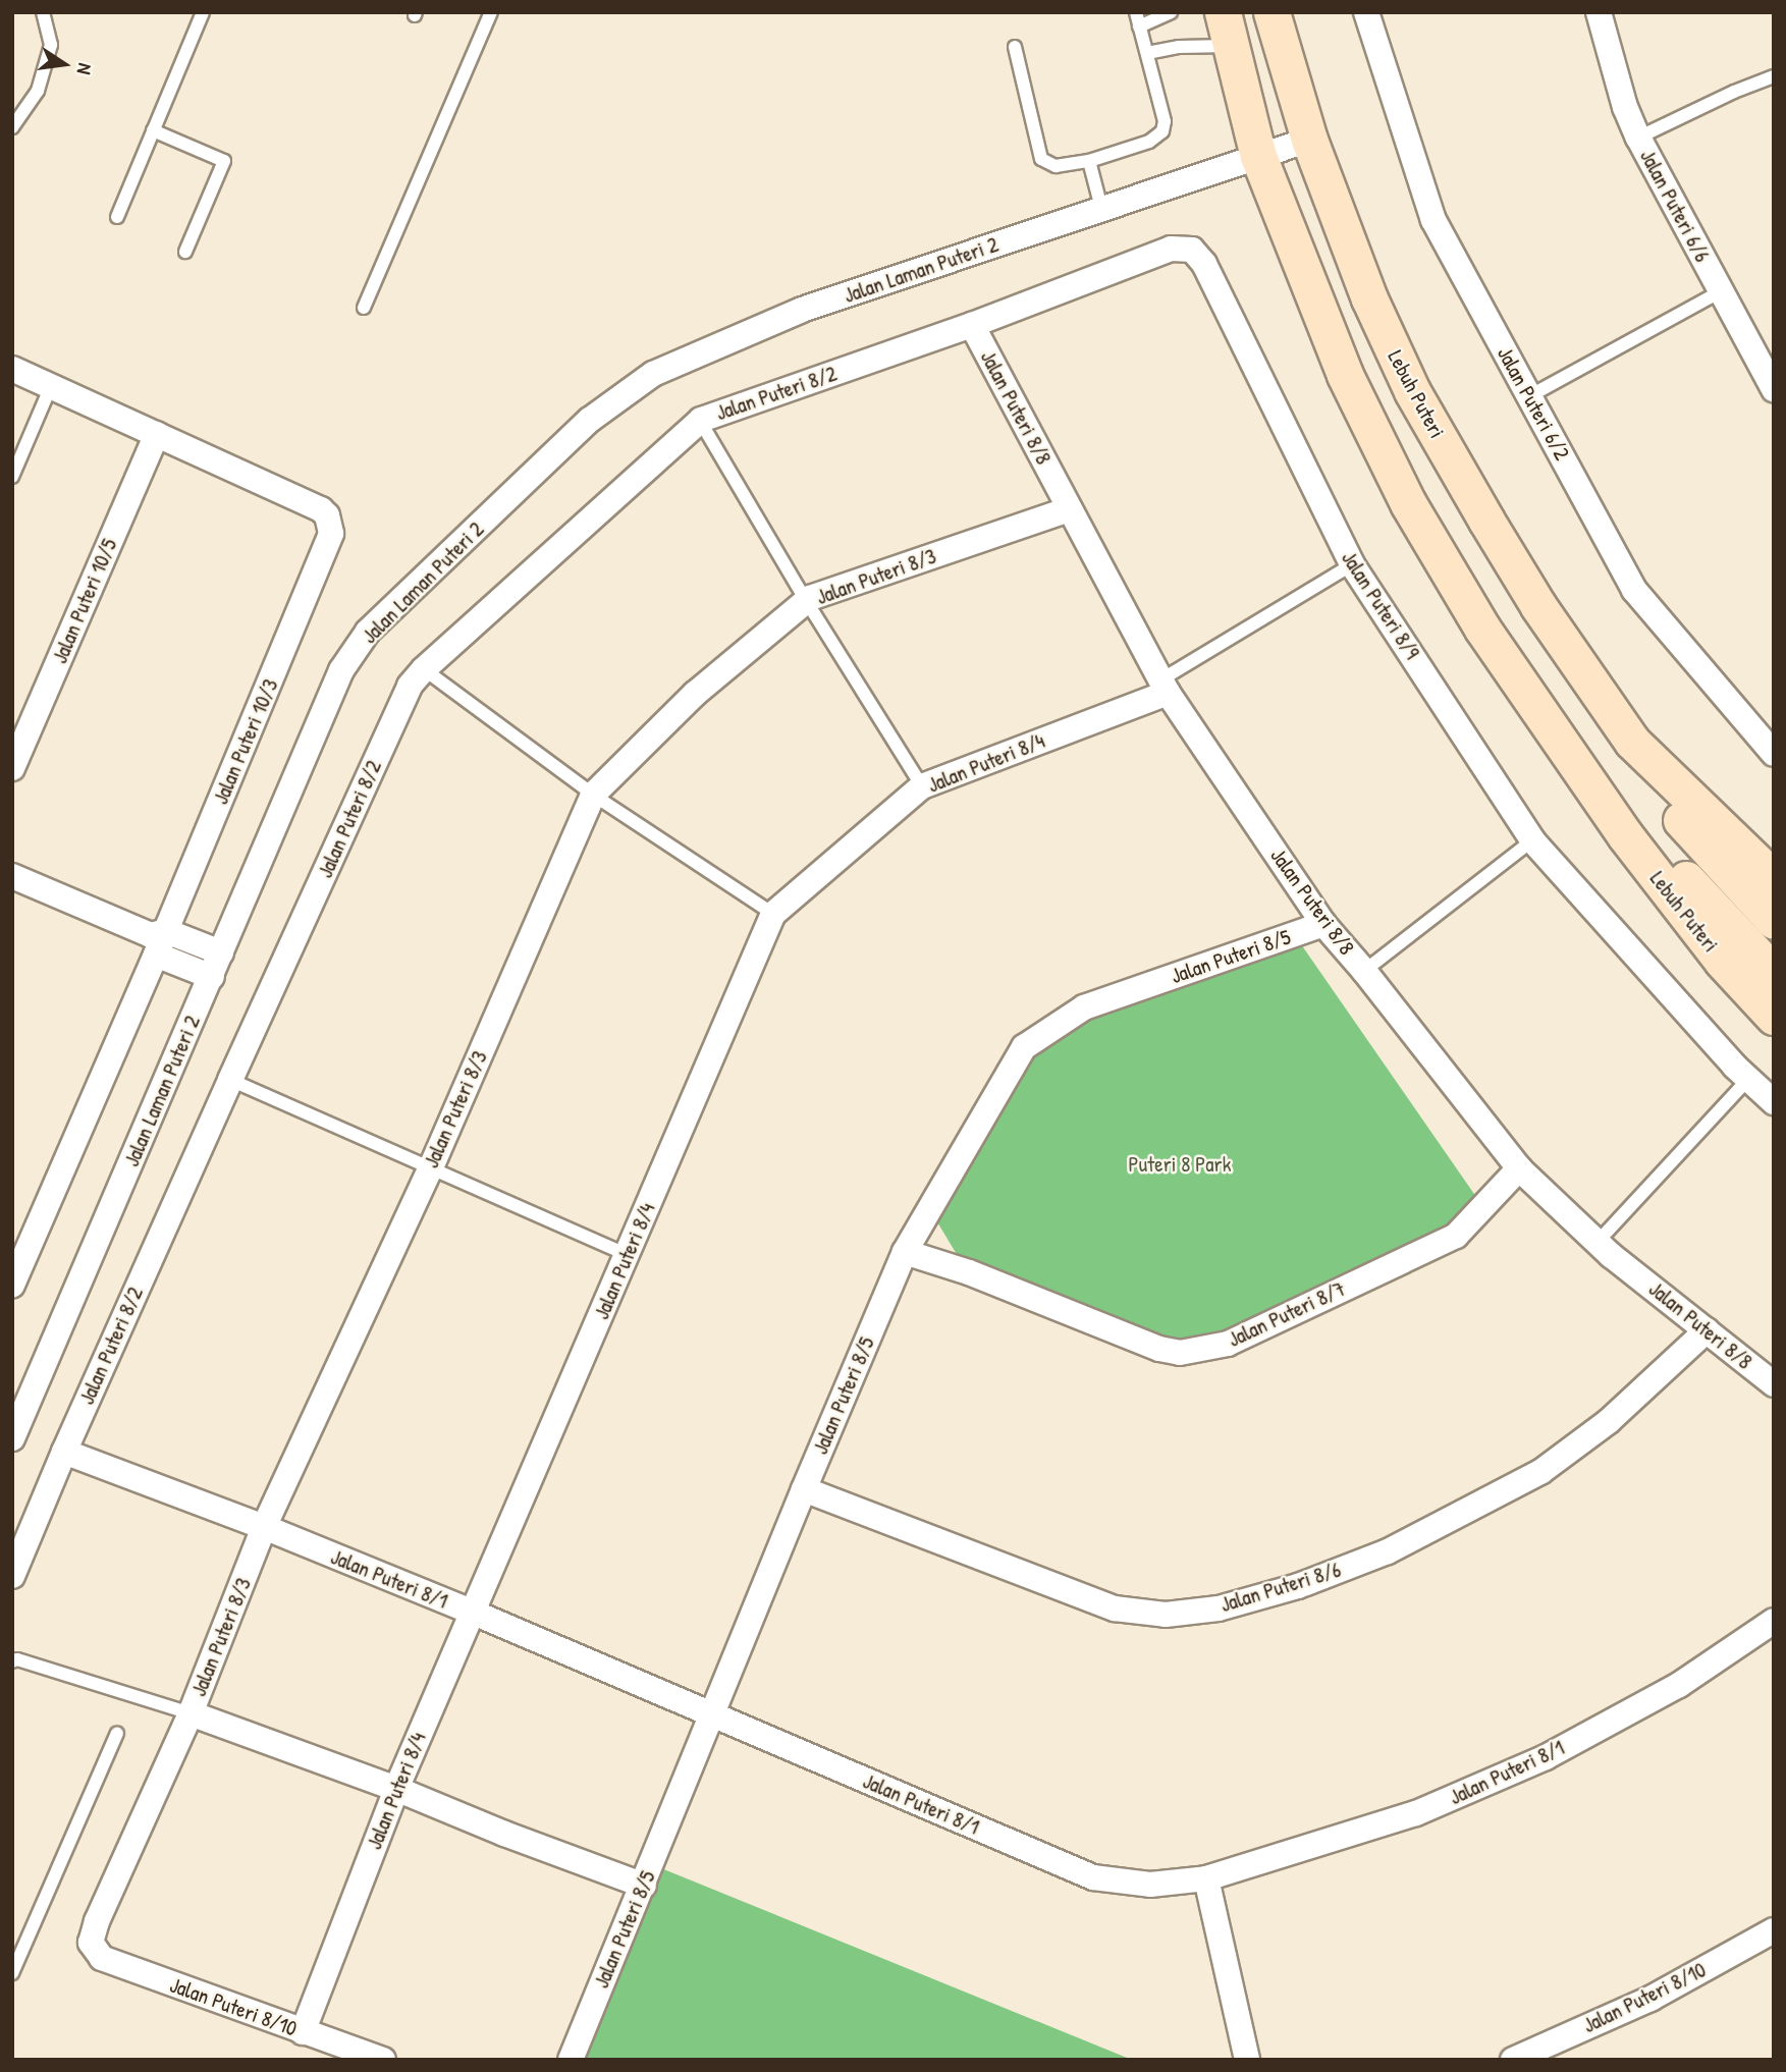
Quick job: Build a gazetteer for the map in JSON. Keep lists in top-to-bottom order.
{
  "streets": {
    "main road": ["Lebuh Puteri"],
    "street": [
      "Jalan Puteri 6/6",
      "Jalan Laman Puteri 2",
      "Jalan Puteri 8/2",
      "Jalan Puteri 6/2",
      "Jalan Puteri 8/8",
      "Jalan Puteri 8/3",
      "Jalan Puteri 10/5",
      "Jalan Puteri 8/9",
      "Jalan Puteri 10/3",
      "Jalan Puteri 8/4",
      "Jalan Puteri 8/5",
      "Jalan Puteri 8/7",
      "Jalan Puteri 8/1",
      "Jalan Puteri 8/6",
      "Jalan Puteri 8/10"
    ]
  },
  "crossings": [
    ["Jalan Laman Puteri 2", "Lebuh Puteri"],
    ["Jalan Puteri 8/2", "Jalan Puteri 8/8"],
    ["Jalan Puteri 8/2", "Jalan Puteri 8/9"],
    ["Jalan Puteri 8/2", "Jalan Puteri 8/1"],
    ["Jalan Puteri 8/8", "Jalan Puteri 8/3"],
    ["Jalan Puteri 8/8", "Jalan Puteri 8/9"],
    ["Jalan Puteri 8/8", "Jalan Puteri 8/4"],
    ["Jalan Puteri 8/8", "Jalan Puteri 8/5"],
    ["Jalan Puteri 8/8", "Jalan Puteri 8/7"],
    ["Jalan Puteri 8/8", "Jalan Puteri 8/6"],
    ["Jalan Puteri 8/3", "Jalan Puteri 8/1"],
    ["Jalan Puteri 8/3", "Jalan Puteri 8/10"],
    ["Jalan Puteri 10/5", "Jalan Puteri 10/3"],
    ["Jalan Puteri 8/4", "Jalan Puteri 8/1"],
    ["Jalan Puteri 8/4", "Jalan Puteri 8/10"],
    ["Jalan Puteri 8/5", "Jalan Puteri 8/7"],
    ["Jalan Puteri 8/5", "Jalan Puteri 8/1"],
    ["Jalan Puteri 8/5", "Jalan Puteri 8/6"]
  ],
  "parks": ["Puteri 8 Park"],
  "north": "right"
}
